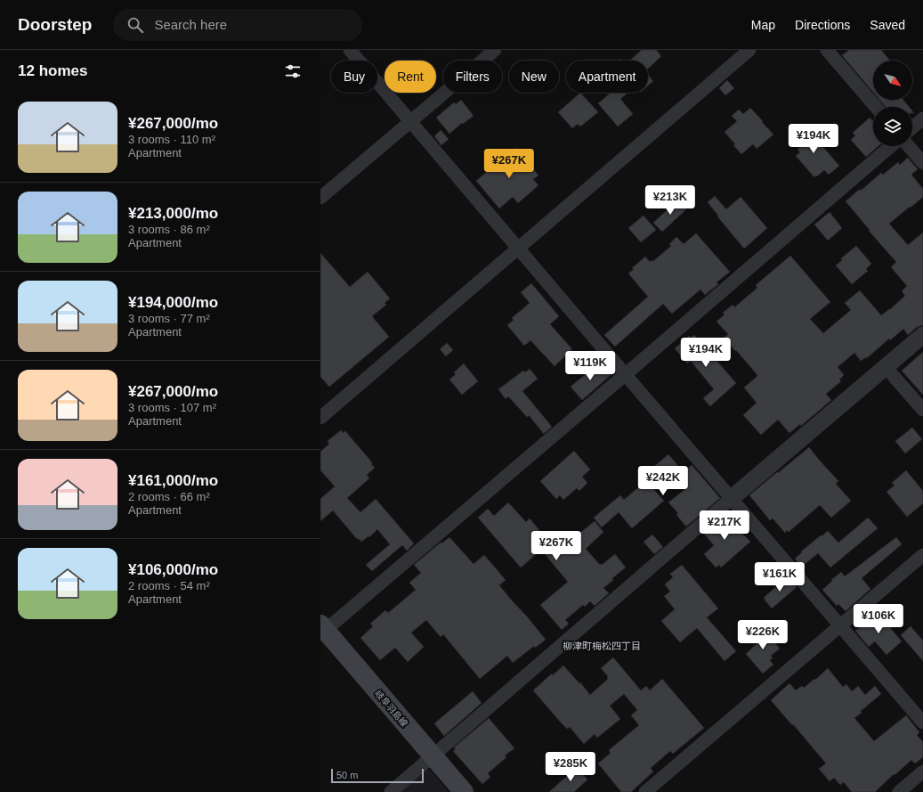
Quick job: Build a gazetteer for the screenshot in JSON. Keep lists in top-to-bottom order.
{
  "streets": {
    "main road": ["岐阜羽島線"]
  },
  "districts": ["柳津町梅松四丁目"],
  "scale_bar": "50 m",
  "north": "bottom right",
  "page": {
    "header": "Doorstep",
    "search": "Search here",
    "nav": ["Map", "Directions", "Saved"],
    "heading": "12 homes",
    "chip": [
      "Buy",
      "Rent",
      "Filters",
      "New",
      "Apartment"
    ],
    "list": [
      {
        "name": "¥267,000/mo",
        "note": "3 rooms · 110 m² · Apartment"
      },
      {
        "name": "¥213,000/mo",
        "note": "3 rooms · 86 m² · Apartment"
      },
      {
        "name": "¥194,000/mo",
        "note": "3 rooms · 77 m² · Apartment"
      },
      {
        "name": "¥267,000/mo",
        "note": "3 rooms · 107 m² · Apartment"
      },
      {
        "name": "¥161,000/mo",
        "note": "2 rooms · 66 m² · Apartment"
      },
      {
        "name": "¥106,000/mo",
        "note": "2 rooms · 54 m² · Apartment"
      }
    ],
    "price": [
      "¥194K",
      "¥267K",
      "¥213K",
      "¥194K",
      "¥119K",
      "¥242K",
      "¥217K",
      "¥267K",
      "¥161K",
      "¥106K",
      "¥226K",
      "¥285K"
    ],
    "scale": "50 m"
  }
}
